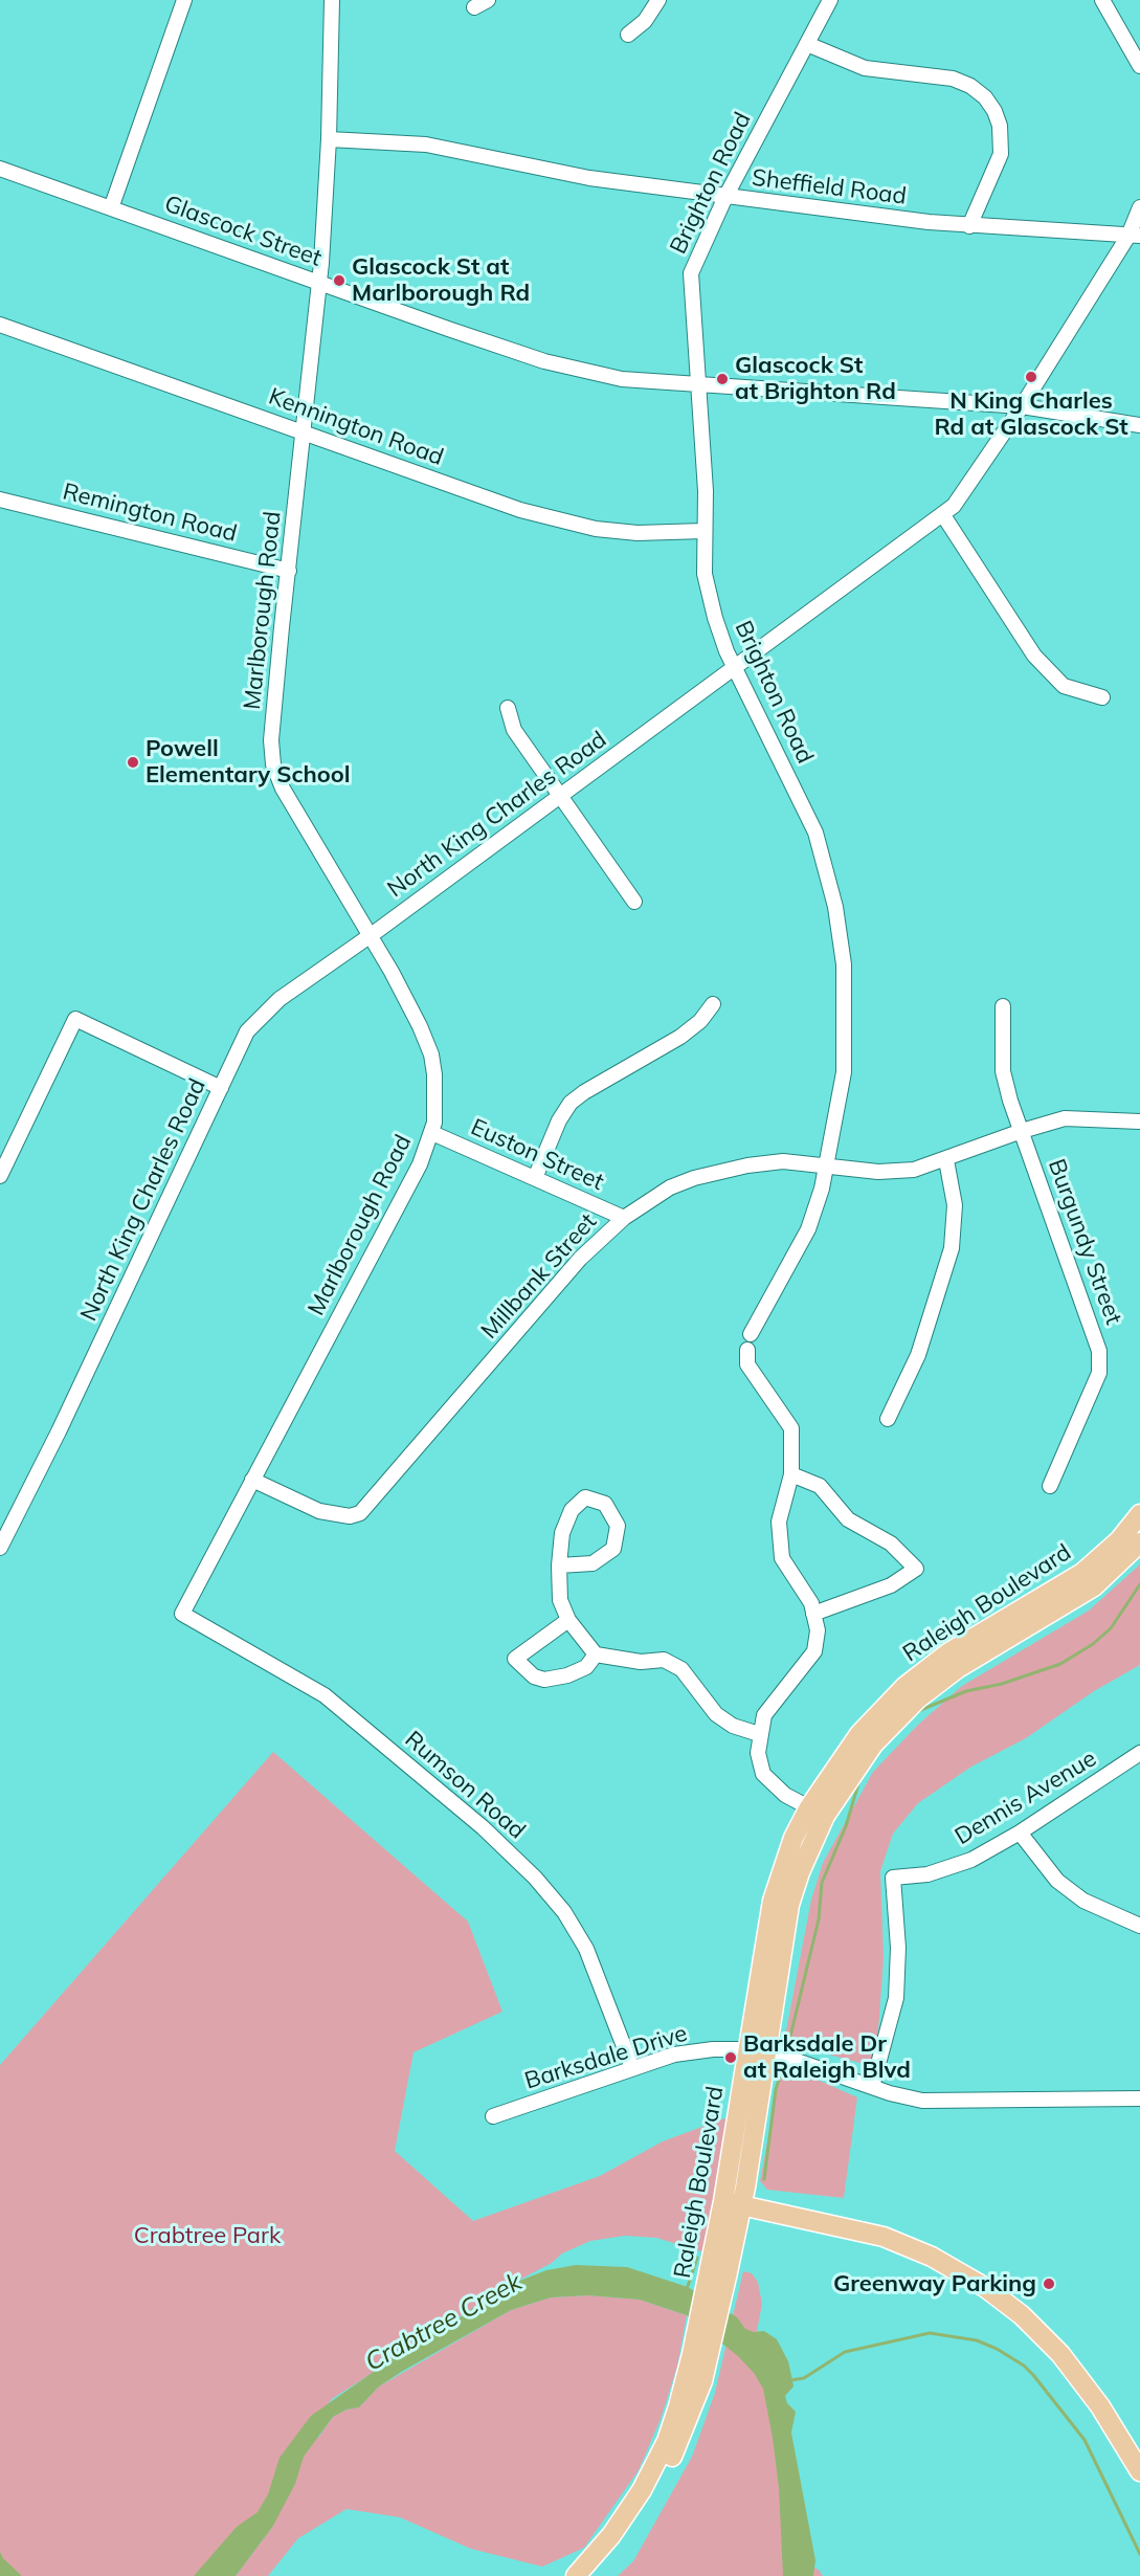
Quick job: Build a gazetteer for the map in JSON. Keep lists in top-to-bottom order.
{
  "streets": {
    "main road": ["Raleigh Boulevard"],
    "street": [
      "Brighton Road",
      "Sheffield Road",
      "Glascock Street",
      "Kennington Road",
      "Remington Road",
      "Marlborough Road",
      "North King Charles Road",
      "Euston Street",
      "Burgundy Street",
      "Millbank Street",
      "Rumson Road",
      "Dennis Avenue",
      "Barksdale Drive"
    ]
  },
  "crossings": [
    ["Brighton Road", "Sheffield Road"],
    ["Brighton Road", "Glascock Street"],
    ["Brighton Road", "Kennington Road"],
    ["Brighton Road", "North King Charles Road"],
    ["Brighton Road", "Millbank Street"],
    ["Sheffield Road", "Marlborough Road"],
    ["Sheffield Road", "North King Charles Road"],
    ["Glascock Street", "Marlborough Road"],
    ["Glascock Street", "North King Charles Road"],
    ["Kennington Road", "Marlborough Road"],
    ["Remington Road", "Marlborough Road"],
    ["Marlborough Road", "North King Charles Road"],
    ["Marlborough Road", "Euston Street"],
    ["Marlborough Road", "Millbank Street"],
    ["Marlborough Road", "Rumson Road"],
    ["Euston Street", "Millbank Street"],
    ["Burgundy Street", "Millbank Street"],
    ["Raleigh Boulevard", "Barksdale Drive"],
    ["Rumson Road", "Barksdale Drive"],
    ["Dennis Avenue", "Barksdale Drive"]
  ],
  "water": ["Crabtree Creek"],
  "parks": ["Crabtree Park"],
  "places": [
    "Glascock St at Marlborough Rd",
    "N King Charles Rd at Glascock St",
    "Glascock St at Brighton Rd",
    "Powell Elementary School",
    "Barksdale Dr at Raleigh Blvd",
    "Greenway Parking"
  ]
}
